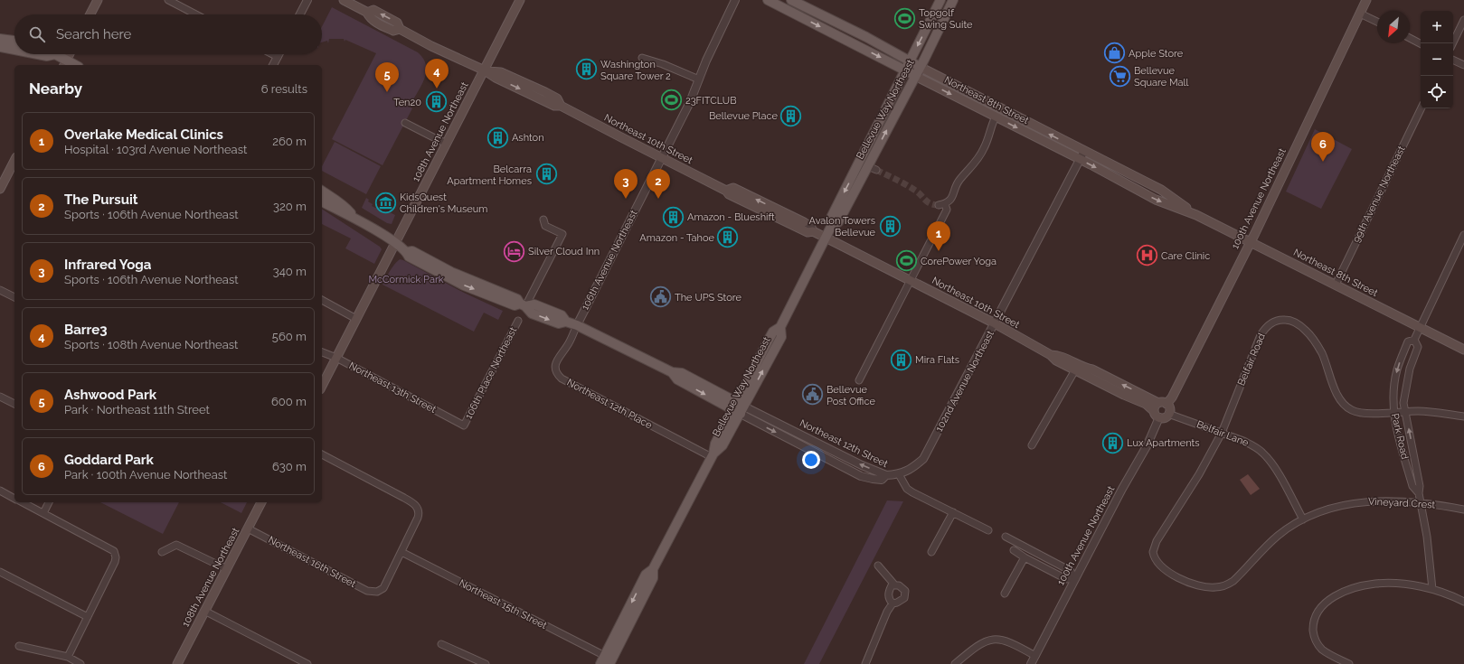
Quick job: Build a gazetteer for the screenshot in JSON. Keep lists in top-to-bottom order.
{
  "streets": {
    "main road": [
      "Northeast 8th Street",
      "Bellevue Way Northeast",
      "108th Avenue Northeast",
      "Northeast 10th Street",
      "100th Avenue Northeast",
      "Northeast 12th Street"
    ],
    "street": [
      "99th Avenue Northeast",
      "106th Avenue Northeast",
      "Belfair Road",
      "106th Place Northeast",
      "102nd Avenue Northeast",
      "Northeast 13th Street",
      "Northeast 12th Place",
      "Belfair Lane",
      "Park Road",
      "Vineyard Crest",
      "Northeast 16th Street",
      "Northeast 15th Street"
    ]
  },
  "crossings": [
    ["Northeast 8th Street", "Bellevue Way Northeast"],
    ["Northeast 8th Street", "99th Avenue Northeast"],
    ["Northeast 8th Street", "100th Avenue Northeast"],
    ["Northeast 8th Street", "102nd Avenue Northeast"],
    ["Northeast 8th Street", "Park Road"],
    ["Bellevue Way Northeast", "Northeast 10th Street"],
    ["Bellevue Way Northeast", "Northeast 12th Place"],
    ["Bellevue Way Northeast", "Northeast 12th Street"],
    ["Bellevue Way Northeast", "Northeast 15th Street"],
    ["108th Avenue Northeast", "Northeast 10th Street"],
    ["108th Avenue Northeast", "Northeast 13th Street"],
    ["108th Avenue Northeast", "Northeast 12th Street"],
    ["108th Avenue Northeast", "Northeast 16th Street"],
    ["Northeast 10th Street", "100th Avenue Northeast"],
    ["Northeast 10th Street", "106th Avenue Northeast"],
    ["Northeast 10th Street", "102nd Avenue Northeast"],
    ["106th Avenue Northeast", "Northeast 12th Place"],
    ["106th Avenue Northeast", "Northeast 12th Street"],
    ["Belfair Road", "Belfair Lane"],
    ["Belfair Road", "Park Road"],
    ["Belfair Road", "Vineyard Crest"],
    ["106th Place Northeast", "Northeast 13th Street"],
    ["102nd Avenue Northeast", "Northeast 12th Street"],
    ["Northeast 12th Place", "Northeast 12th Street"],
    ["Belfair Lane", "Vineyard Crest"],
    ["Park Road", "Vineyard Crest"],
    ["Northeast 16th Street", "Northeast 15th Street"]
  ],
  "parks": ["McCormick Park"],
  "places": {
    "sports": ["Topgolf Swing Suite", "23FITCLUB", "CorePower Yoga"],
    "shop": ["Apple Store"],
    "building": [
      "Washington Square Tower 2",
      "Ten20",
      "Bellevue Place",
      "Ashton",
      "Belcarra Apartment Homes",
      "Amazon - Blueshift",
      "Avalon Towers Bellevue",
      "Amazon - Tahoe",
      "Mira Flats",
      "Lux Apartments"
    ],
    "supermarket": ["Bellevue Square Mall"],
    "museum": ["KidsQuest Children's Museum"],
    "hotel": ["Silver Cloud Inn"],
    "hospital": ["Care Clinic"],
    "public building": ["The UPS Store", "Bellevue Post Office"]
  },
  "north": "bottom left",
  "page": {
    "map_buttons": ["+", "−"],
    "search": "Search here",
    "pins": [
      "4",
      "5",
      "6",
      "2",
      "3",
      "1"
    ],
    "heading": ["Nearby", "6 results"],
    "list": [
      {
        "mark": "1",
        "name": "Overlake Medical Clinics",
        "note": "Hospital · 103rd Avenue Northeast",
        "value": "260 m"
      },
      {
        "mark": "2",
        "name": "The Pursuit",
        "note": "Sports · 106th Avenue Northeast",
        "value": "320 m"
      },
      {
        "mark": "3",
        "name": "Infrared Yoga",
        "note": "Sports · 106th Avenue Northeast",
        "value": "340 m"
      },
      {
        "mark": "4",
        "name": "Barre3",
        "note": "Sports · 108th Avenue Northeast",
        "value": "560 m"
      },
      {
        "mark": "5",
        "name": "Ashwood Park",
        "note": "Park · Northeast 11th Street",
        "value": "600 m"
      },
      {
        "mark": "6",
        "name": "Goddard Park",
        "note": "Park · 100th Avenue Northeast",
        "value": "630 m"
      }
    ]
  }
}
